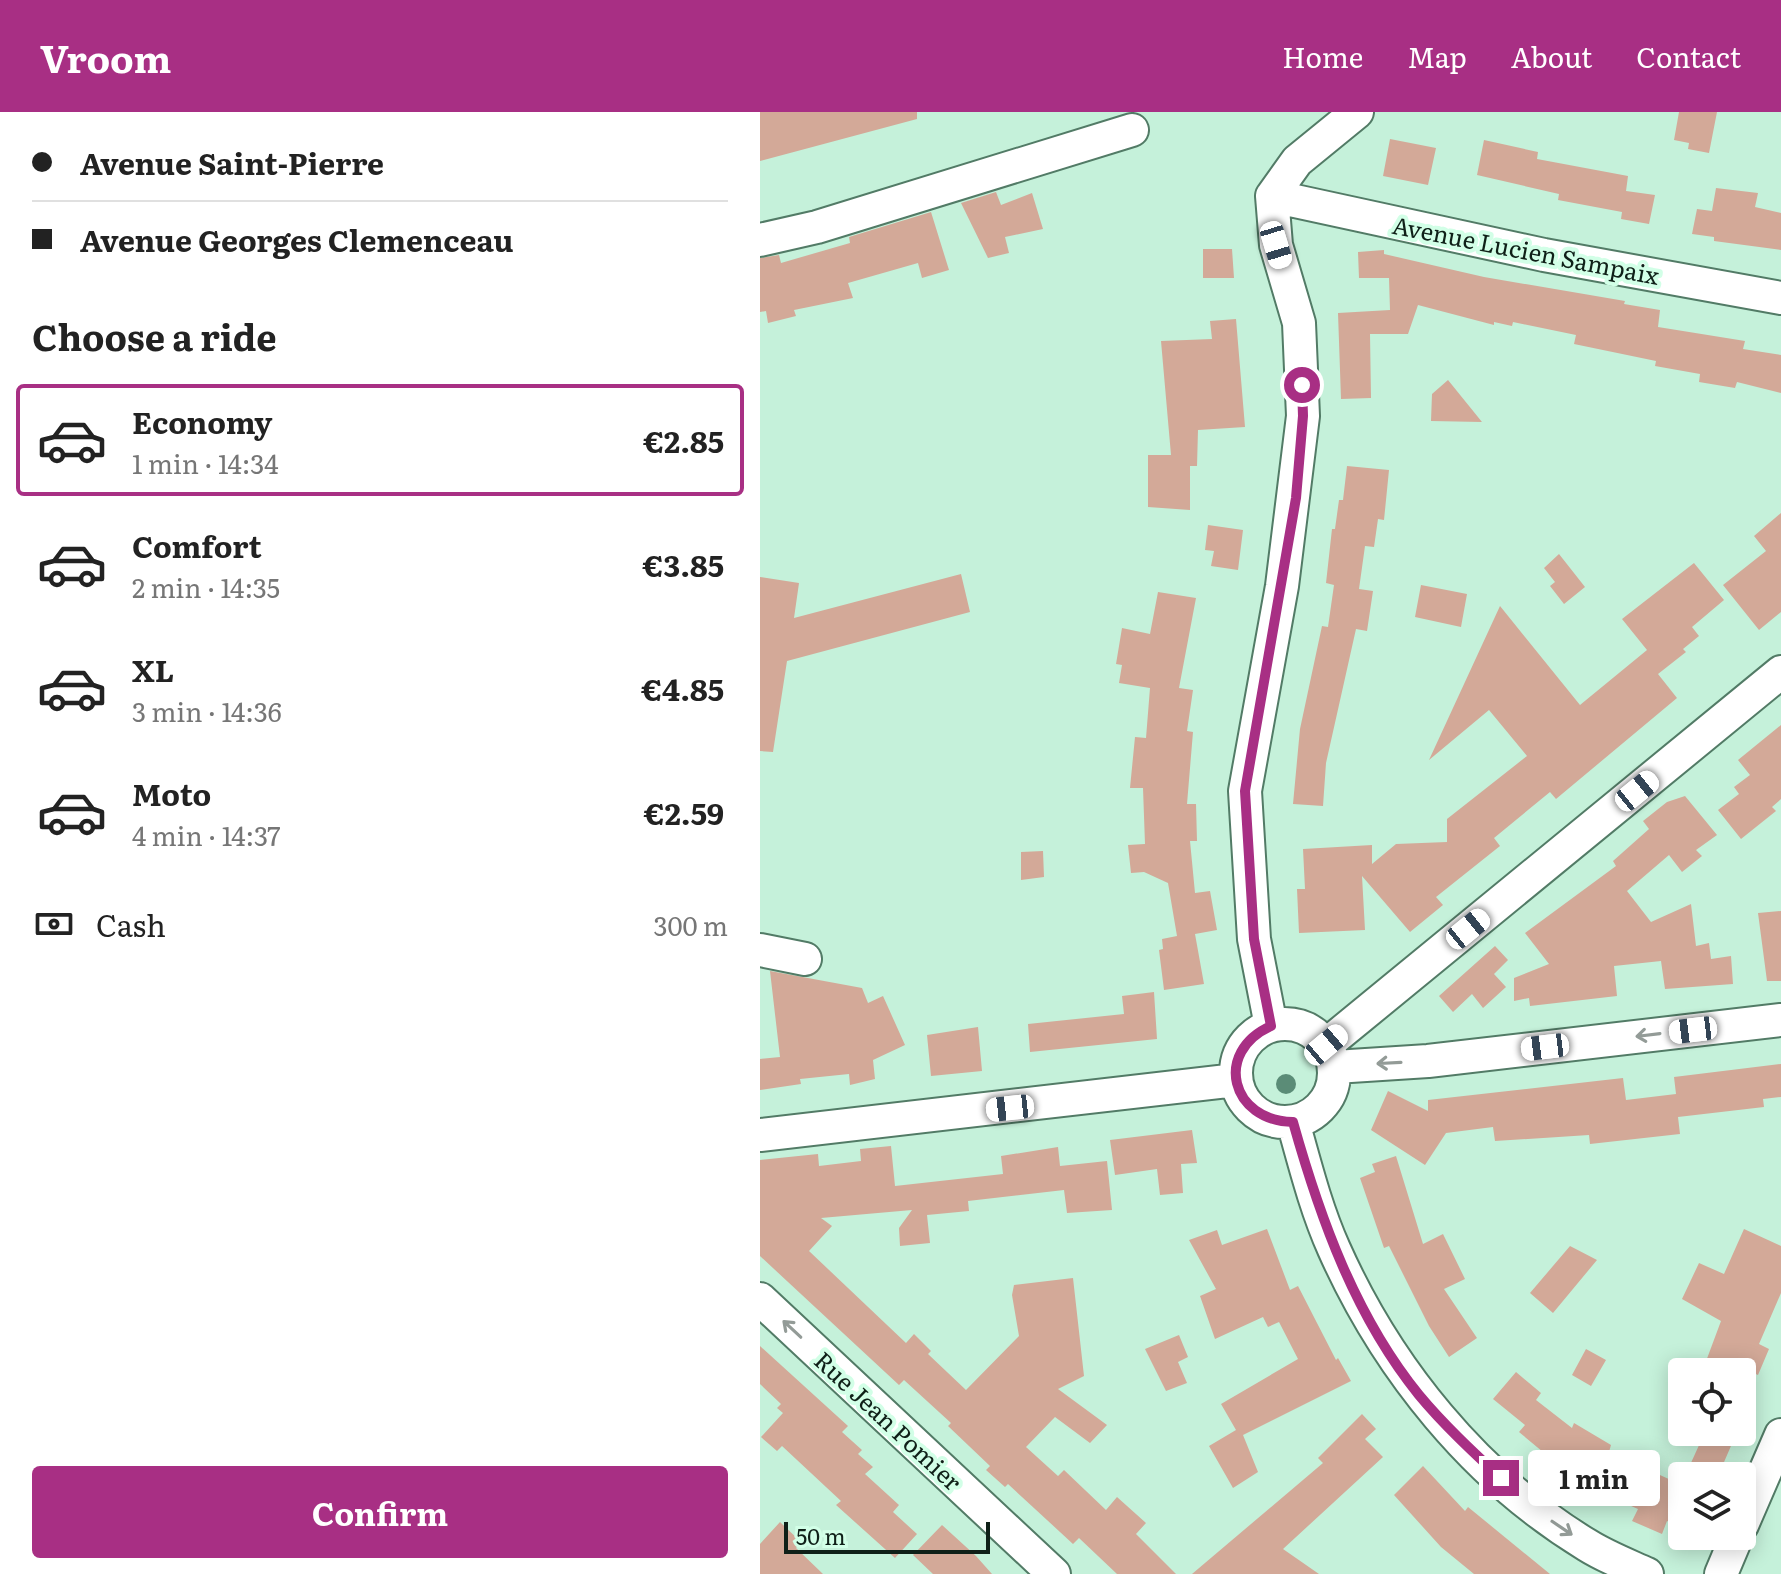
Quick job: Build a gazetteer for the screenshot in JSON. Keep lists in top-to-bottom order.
{
  "streets": {
    "street": ["Avenue Lucien Sampaix", "Rue Jean Pomier"]
  },
  "one_way": ["Rue Jean Pomier"],
  "scale_bar": "50 m",
  "page": {
    "header": "Vroom",
    "nav": [
      "Home",
      "Map",
      "About",
      "Contact"
    ],
    "banner": ["Avenue Saint-Pierre", "Avenue Georges Clemenceau"],
    "heading": "Choose a ride",
    "list": [
      {
        "name": "Economy",
        "note": "1 min · 14:34",
        "value": "€2.85"
      },
      {
        "name": "Comfort",
        "note": "2 min · 14:35",
        "value": "€3.85"
      },
      {
        "name": "XL",
        "note": "3 min · 14:36",
        "value": "€4.85"
      },
      {
        "name": "Moto",
        "note": "4 min · 14:37",
        "value": "€2.59"
      }
    ],
    "pay": ["Cash", "300 m"],
    "buttons": "Confirm",
    "bubble": "1 min",
    "scale": "50 m"
  }
}
